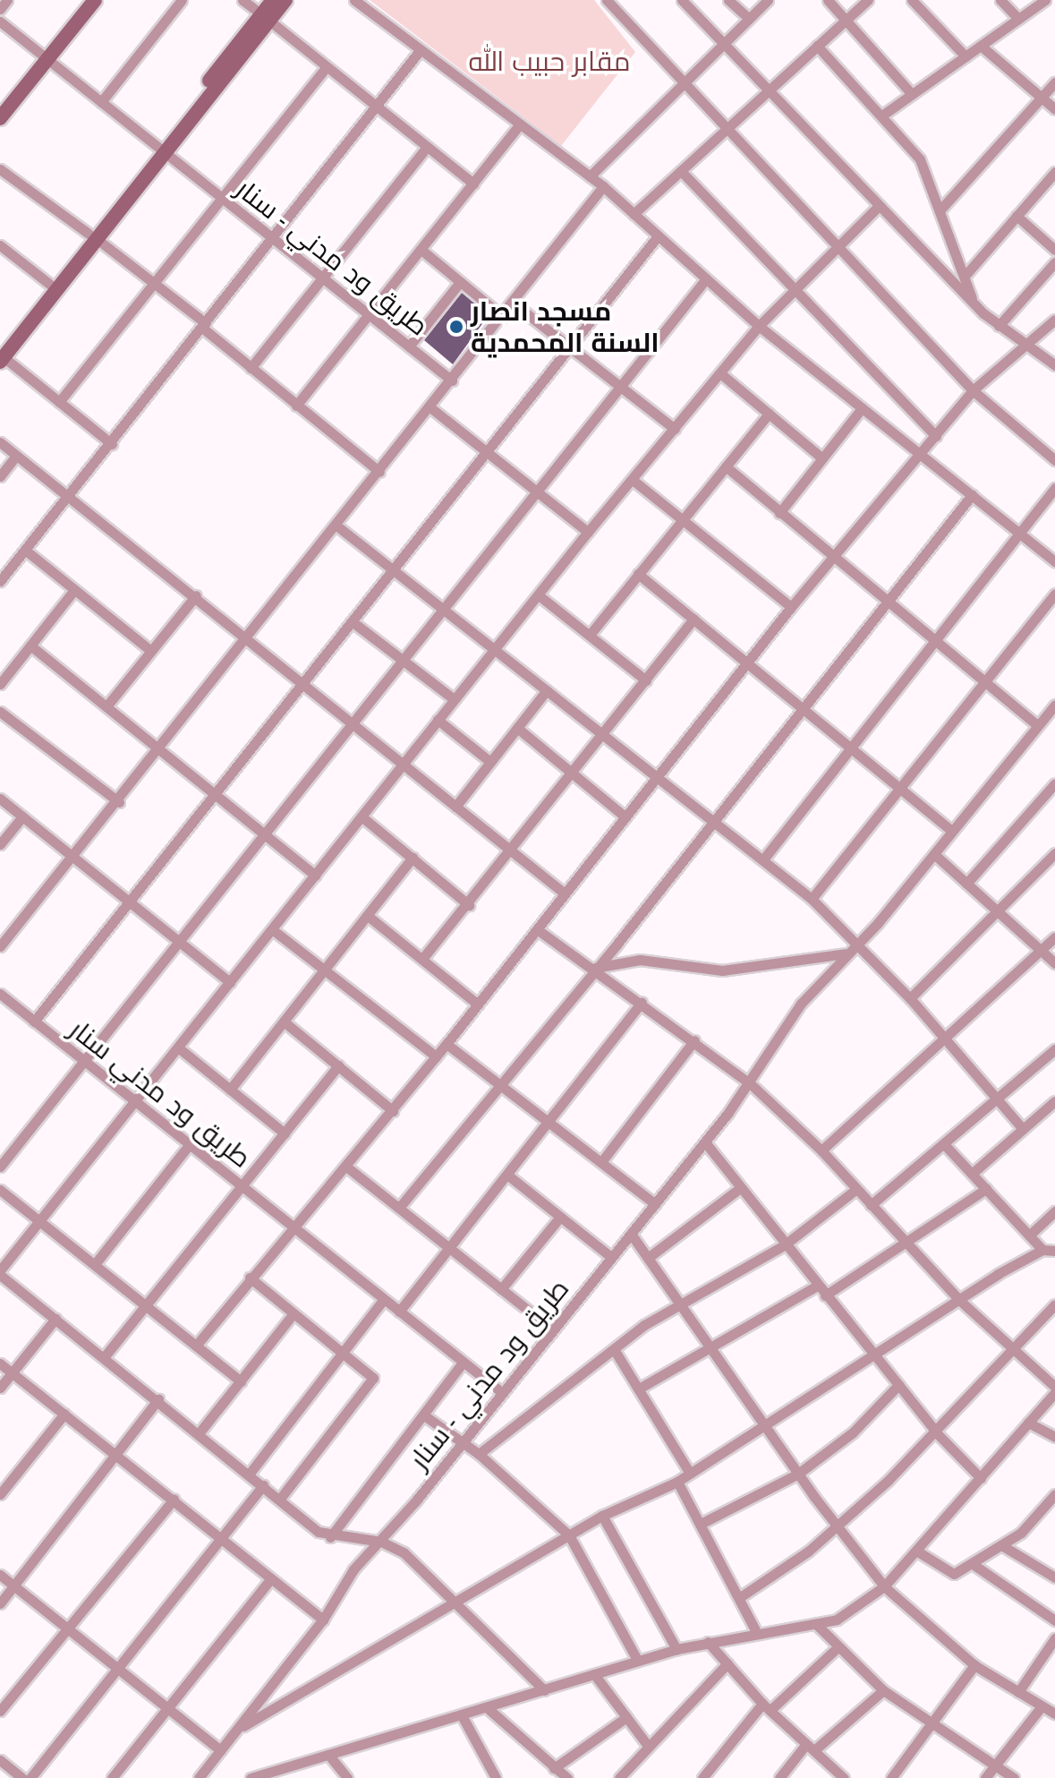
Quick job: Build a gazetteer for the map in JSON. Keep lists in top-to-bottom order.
{
  "streets": {
    "street": ["طريق ود مدني - سنار", "طريق ود مدني سنار"]
  },
  "crossings": [
    ["طريق ود مدني - سنار", "طريق ود مدني سنار"]
  ],
  "parks": ["مقابر حبيب الله"],
  "places": ["مسجد انصار السنة المحمدية"]
}
